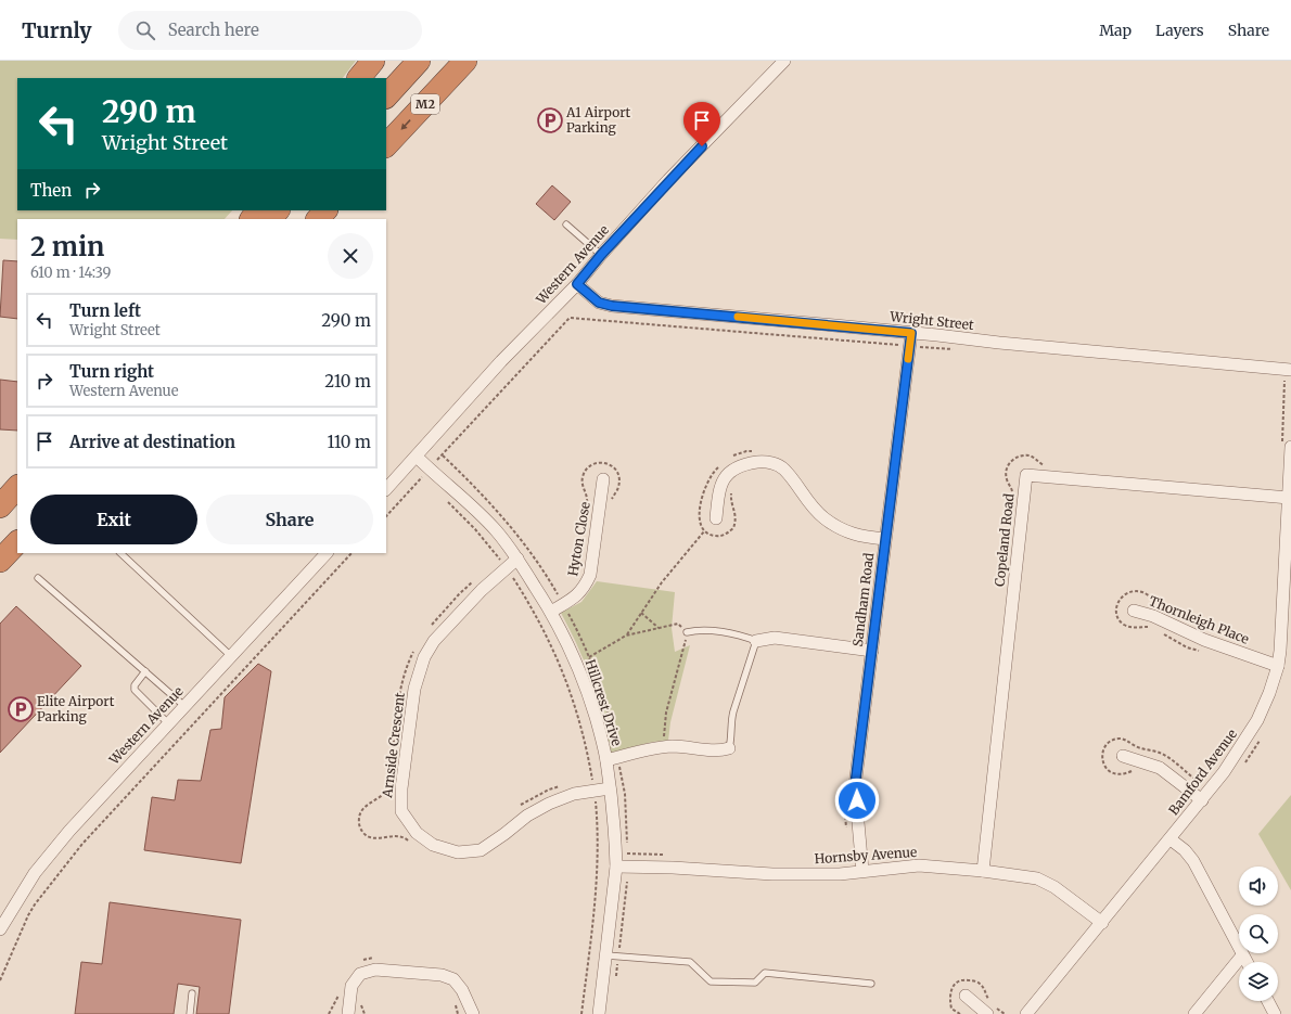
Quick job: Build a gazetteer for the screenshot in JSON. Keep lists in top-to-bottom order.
{
  "streets": {
    "highway": ["M2"],
    "street": [
      "Western Avenue",
      "Wright Street",
      "Hyton Close",
      "Copeland Road",
      "Sandham Road",
      "Thornleigh Place",
      "Hillcrest Drive",
      "Arnside Crescent",
      "Bamford Avenue",
      "Hornsby Avenue"
    ]
  },
  "crossings": [
    ["Western Avenue", "Wright Street"],
    ["Western Avenue", "Hillcrest Drive"],
    ["Wright Street", "Sandham Road"],
    ["Hyton Close", "Hillcrest Drive"],
    ["Copeland Road", "Bamford Avenue"],
    ["Copeland Road", "Hornsby Avenue"],
    ["Sandham Road", "Hornsby Avenue"],
    ["Thornleigh Place", "Bamford Avenue"],
    ["Hillcrest Drive", "Arnside Crescent"],
    ["Hillcrest Drive", "Hornsby Avenue"],
    ["Bamford Avenue", "Hornsby Avenue"]
  ],
  "places": {
    "parking": ["A1 Airport Parking", "Elite Airport Parking"]
  },
  "page": {
    "header": "Turnly",
    "search": "Search here",
    "nav": ["Map", "Layers", "Share"],
    "turn": ["290 m", "Wright Street"],
    "then": "Then",
    "heading": ["2 min", "610 m · 14:39"],
    "list": [
      {
        "name": "Turn left",
        "note": "Wright Street",
        "value": "290 m"
      },
      {
        "name": "Turn right",
        "note": "Western Avenue",
        "value": "210 m"
      },
      {
        "name": "Arrive at destination",
        "value": "110 m"
      }
    ],
    "buttons": ["Exit", "Share"]
  }
}
